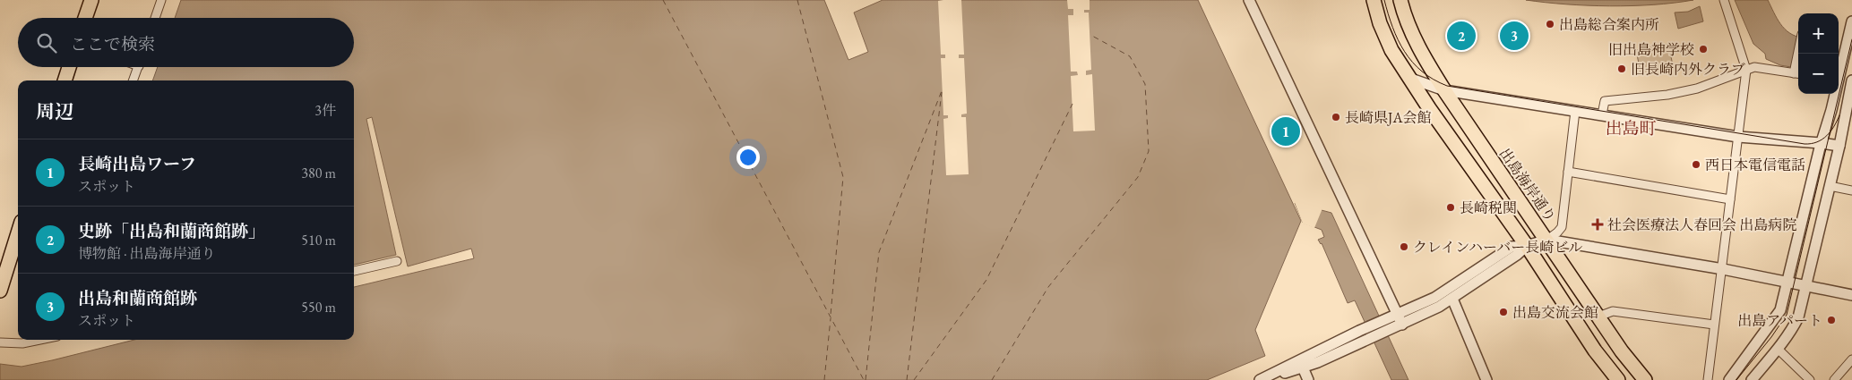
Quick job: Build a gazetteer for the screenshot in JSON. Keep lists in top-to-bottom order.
{
  "streets": {
    "highway": ["出島海岸通り"]
  },
  "districts": ["出島町"],
  "places": {
    "other": [
      "出島総合案内所",
      "旧出島神学校",
      "旧長崎内外クラブ",
      "長崎県JA会館",
      "西日本電信電話",
      "長崎税関",
      "クレインハーバー長崎ビル",
      "出島交流会館",
      "出島アパート"
    ],
    "health": ["社会医療法人春回会 出島病院"]
  },
  "page": {
    "map_buttons": ["+", "−"],
    "search": "ここで検索",
    "pins": ["2", "3", "1"],
    "heading": ["周辺", "3件"],
    "list": [
      {
        "mark": "1",
        "name": "長崎出島ワーフ",
        "note": "スポット",
        "value": "380 m"
      },
      {
        "mark": "2",
        "name": "史跡「出島和蘭商館跡」",
        "note": "博物館 · 出島海岸通り",
        "value": "510 m"
      },
      {
        "mark": "3",
        "name": "出島和蘭商館跡",
        "note": "スポット",
        "value": "550 m"
      }
    ]
  }
}
